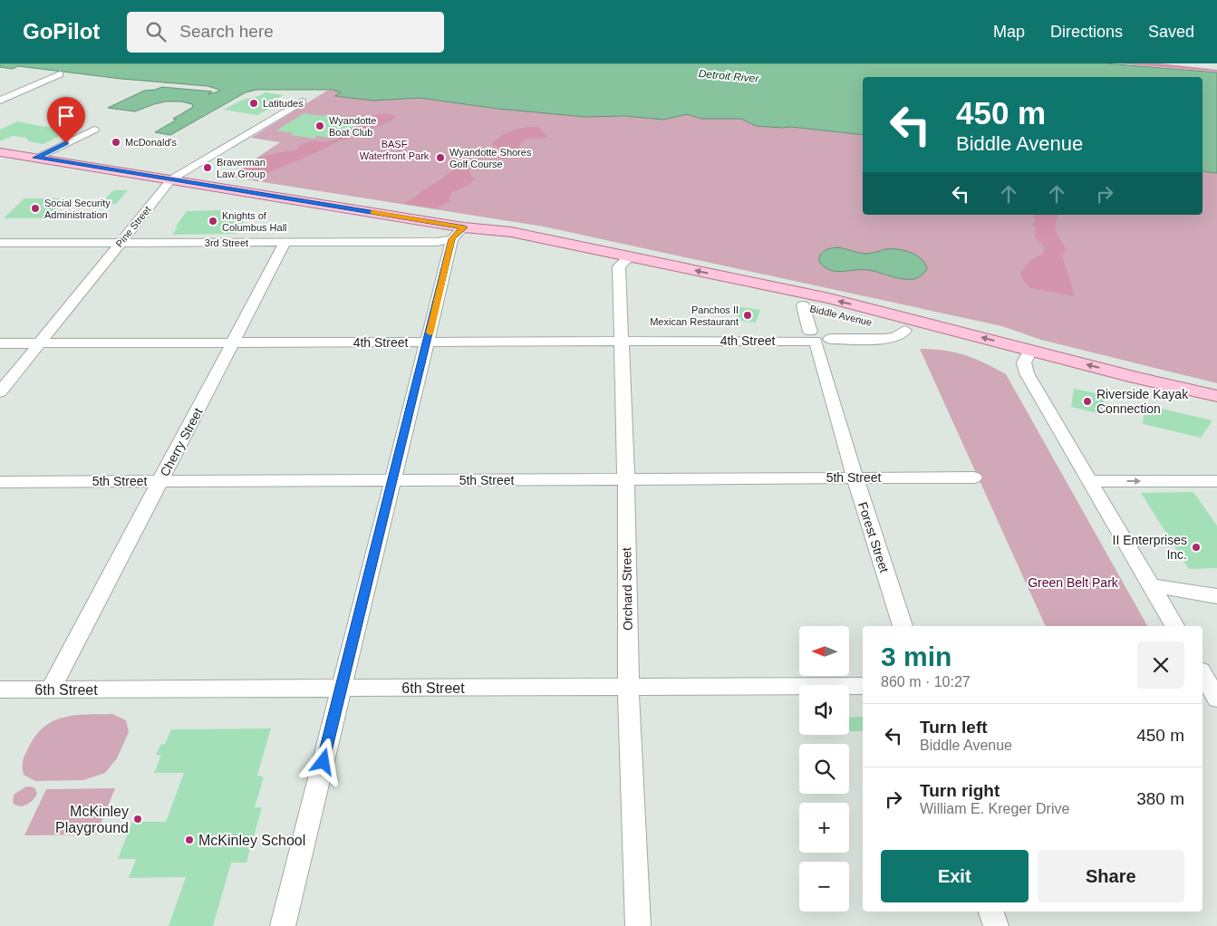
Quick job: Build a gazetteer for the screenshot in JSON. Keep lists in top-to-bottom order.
{
  "streets": {
    "main road": ["Biddle Avenue"],
    "street": [
      "Pine Street",
      "3rd Street",
      "4th Street",
      "Cherry Street",
      "5th Street",
      "Forest Street",
      "Orchard Street",
      "6th Street"
    ]
  },
  "crossings": [
    ["Pine Street", "3rd Street"],
    ["Pine Street", "Biddle Avenue"],
    ["Pine Street", "4th Street"],
    ["3rd Street", "Biddle Avenue"],
    ["3rd Street", "Cherry Street"],
    ["Biddle Avenue", "4th Street"],
    ["Biddle Avenue", "Forest Street"],
    ["Biddle Avenue", "Orchard Street"],
    ["4th Street", "Cherry Street"],
    ["4th Street", "Forest Street"],
    ["4th Street", "Orchard Street"],
    ["Cherry Street", "5th Street"],
    ["Cherry Street", "6th Street"],
    ["5th Street", "Forest Street"],
    ["5th Street", "Orchard Street"],
    ["Orchard Street", "6th Street"]
  ],
  "water": ["Detroit River"],
  "parks": ["BASF Waterfront Park", "Green Belt Park"],
  "places": [
    "Latitudes",
    "Wyandotte Boat Club",
    "McDonald's",
    "Wyandotte Shores Golf Course",
    "Braverman Law Group",
    "Social Security Administration",
    "Knights of Columbus Hall",
    "Panchos II Mexican Restaurant",
    "Riverside Kayak Connection",
    "II Enterprises Inc.",
    "McKinley Playground",
    "McKinley School"
  ],
  "north": "left",
  "page": {
    "header": "GoPilot",
    "search": "Search here",
    "nav": ["Map", "Directions", "Saved"],
    "turn": ["450 m", "Biddle Avenue"],
    "map_buttons": ["+", "−"],
    "heading": ["3 min", "860 m · 10:27"],
    "list": [
      {
        "name": "Turn left",
        "note": "Biddle Avenue",
        "value": "450 m"
      },
      {
        "name": "Turn right",
        "note": "William E. Kreger Drive",
        "value": "380 m"
      }
    ],
    "buttons": ["Exit", "Share"]
  }
}
